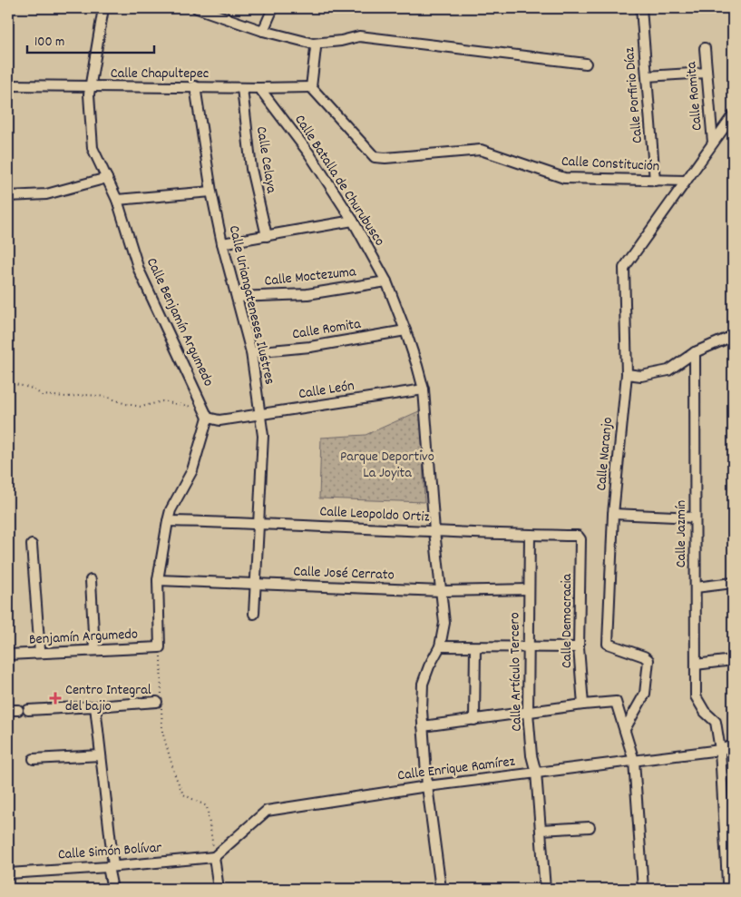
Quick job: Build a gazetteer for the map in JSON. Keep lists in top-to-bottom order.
{
  "streets": {
    "street": [
      "Calle Chapultepec",
      "Calle Porfirio Díaz",
      "Calle Romita",
      "Calle Celaya",
      "Calle Constitución",
      "Calle Batalla de Churubusco",
      "Calle Moctezuma",
      "Calle Uriangateneses Ilustres",
      "Calle Benjamín Argumedo",
      "Calle León",
      "Calle Naranjo",
      "Calle Leopoldo Ortiz",
      "Calle Jazmín",
      "Calle José Cerrato",
      "Calle Democracia",
      "Benjamín Argumedo",
      "Calle Artículo Tercero",
      "Calle Enrique Ramírez",
      "Calle Simón Bolívar"
    ]
  },
  "crossings": [
    ["Calle Chapultepec", "Calle Celaya"],
    ["Calle Chapultepec", "Calle Constitución"],
    ["Calle Chapultepec", "Calle Batalla de Churubusco"],
    ["Calle Chapultepec", "Calle Uriangateneses Ilustres"],
    ["Calle Chapultepec", "Calle Benjamín Argumedo"],
    ["Calle Porfirio Díaz", "Calle Constitución"],
    ["Calle Romita", "Calle Batalla de Churubusco"],
    ["Calle Romita", "Calle Uriangateneses Ilustres"],
    ["Calle Constitución", "Calle Naranjo"],
    ["Calle Batalla de Churubusco", "Calle Moctezuma"],
    ["Calle Batalla de Churubusco", "Calle León"],
    ["Calle Batalla de Churubusco", "Calle Leopoldo Ortiz"],
    ["Calle Batalla de Churubusco", "Calle José Cerrato"],
    ["Calle Batalla de Churubusco", "Calle Enrique Ramírez"],
    ["Calle Moctezuma", "Calle Uriangateneses Ilustres"],
    ["Calle Uriangateneses Ilustres", "Calle León"],
    ["Calle Uriangateneses Ilustres", "Calle Leopoldo Ortiz"],
    ["Calle Uriangateneses Ilustres", "Calle José Cerrato"],
    ["Calle Benjamín Argumedo", "Calle León"],
    ["Calle Leopoldo Ortiz", "Calle Democracia"],
    ["Calle Leopoldo Ortiz", "Calle Artículo Tercero"],
    ["Calle Jazmín", "Calle Enrique Ramírez"],
    ["Calle José Cerrato", "Calle Artículo Tercero"],
    ["Calle Artículo Tercero", "Calle Enrique Ramírez"],
    ["Calle Enrique Ramírez", "Calle Simón Bolívar"]
  ],
  "parks": ["Parque Deportivo La Joyita"],
  "places": {
    "health": ["Centro Integral del bajio"]
  },
  "scale_bar": "100 m"
}
